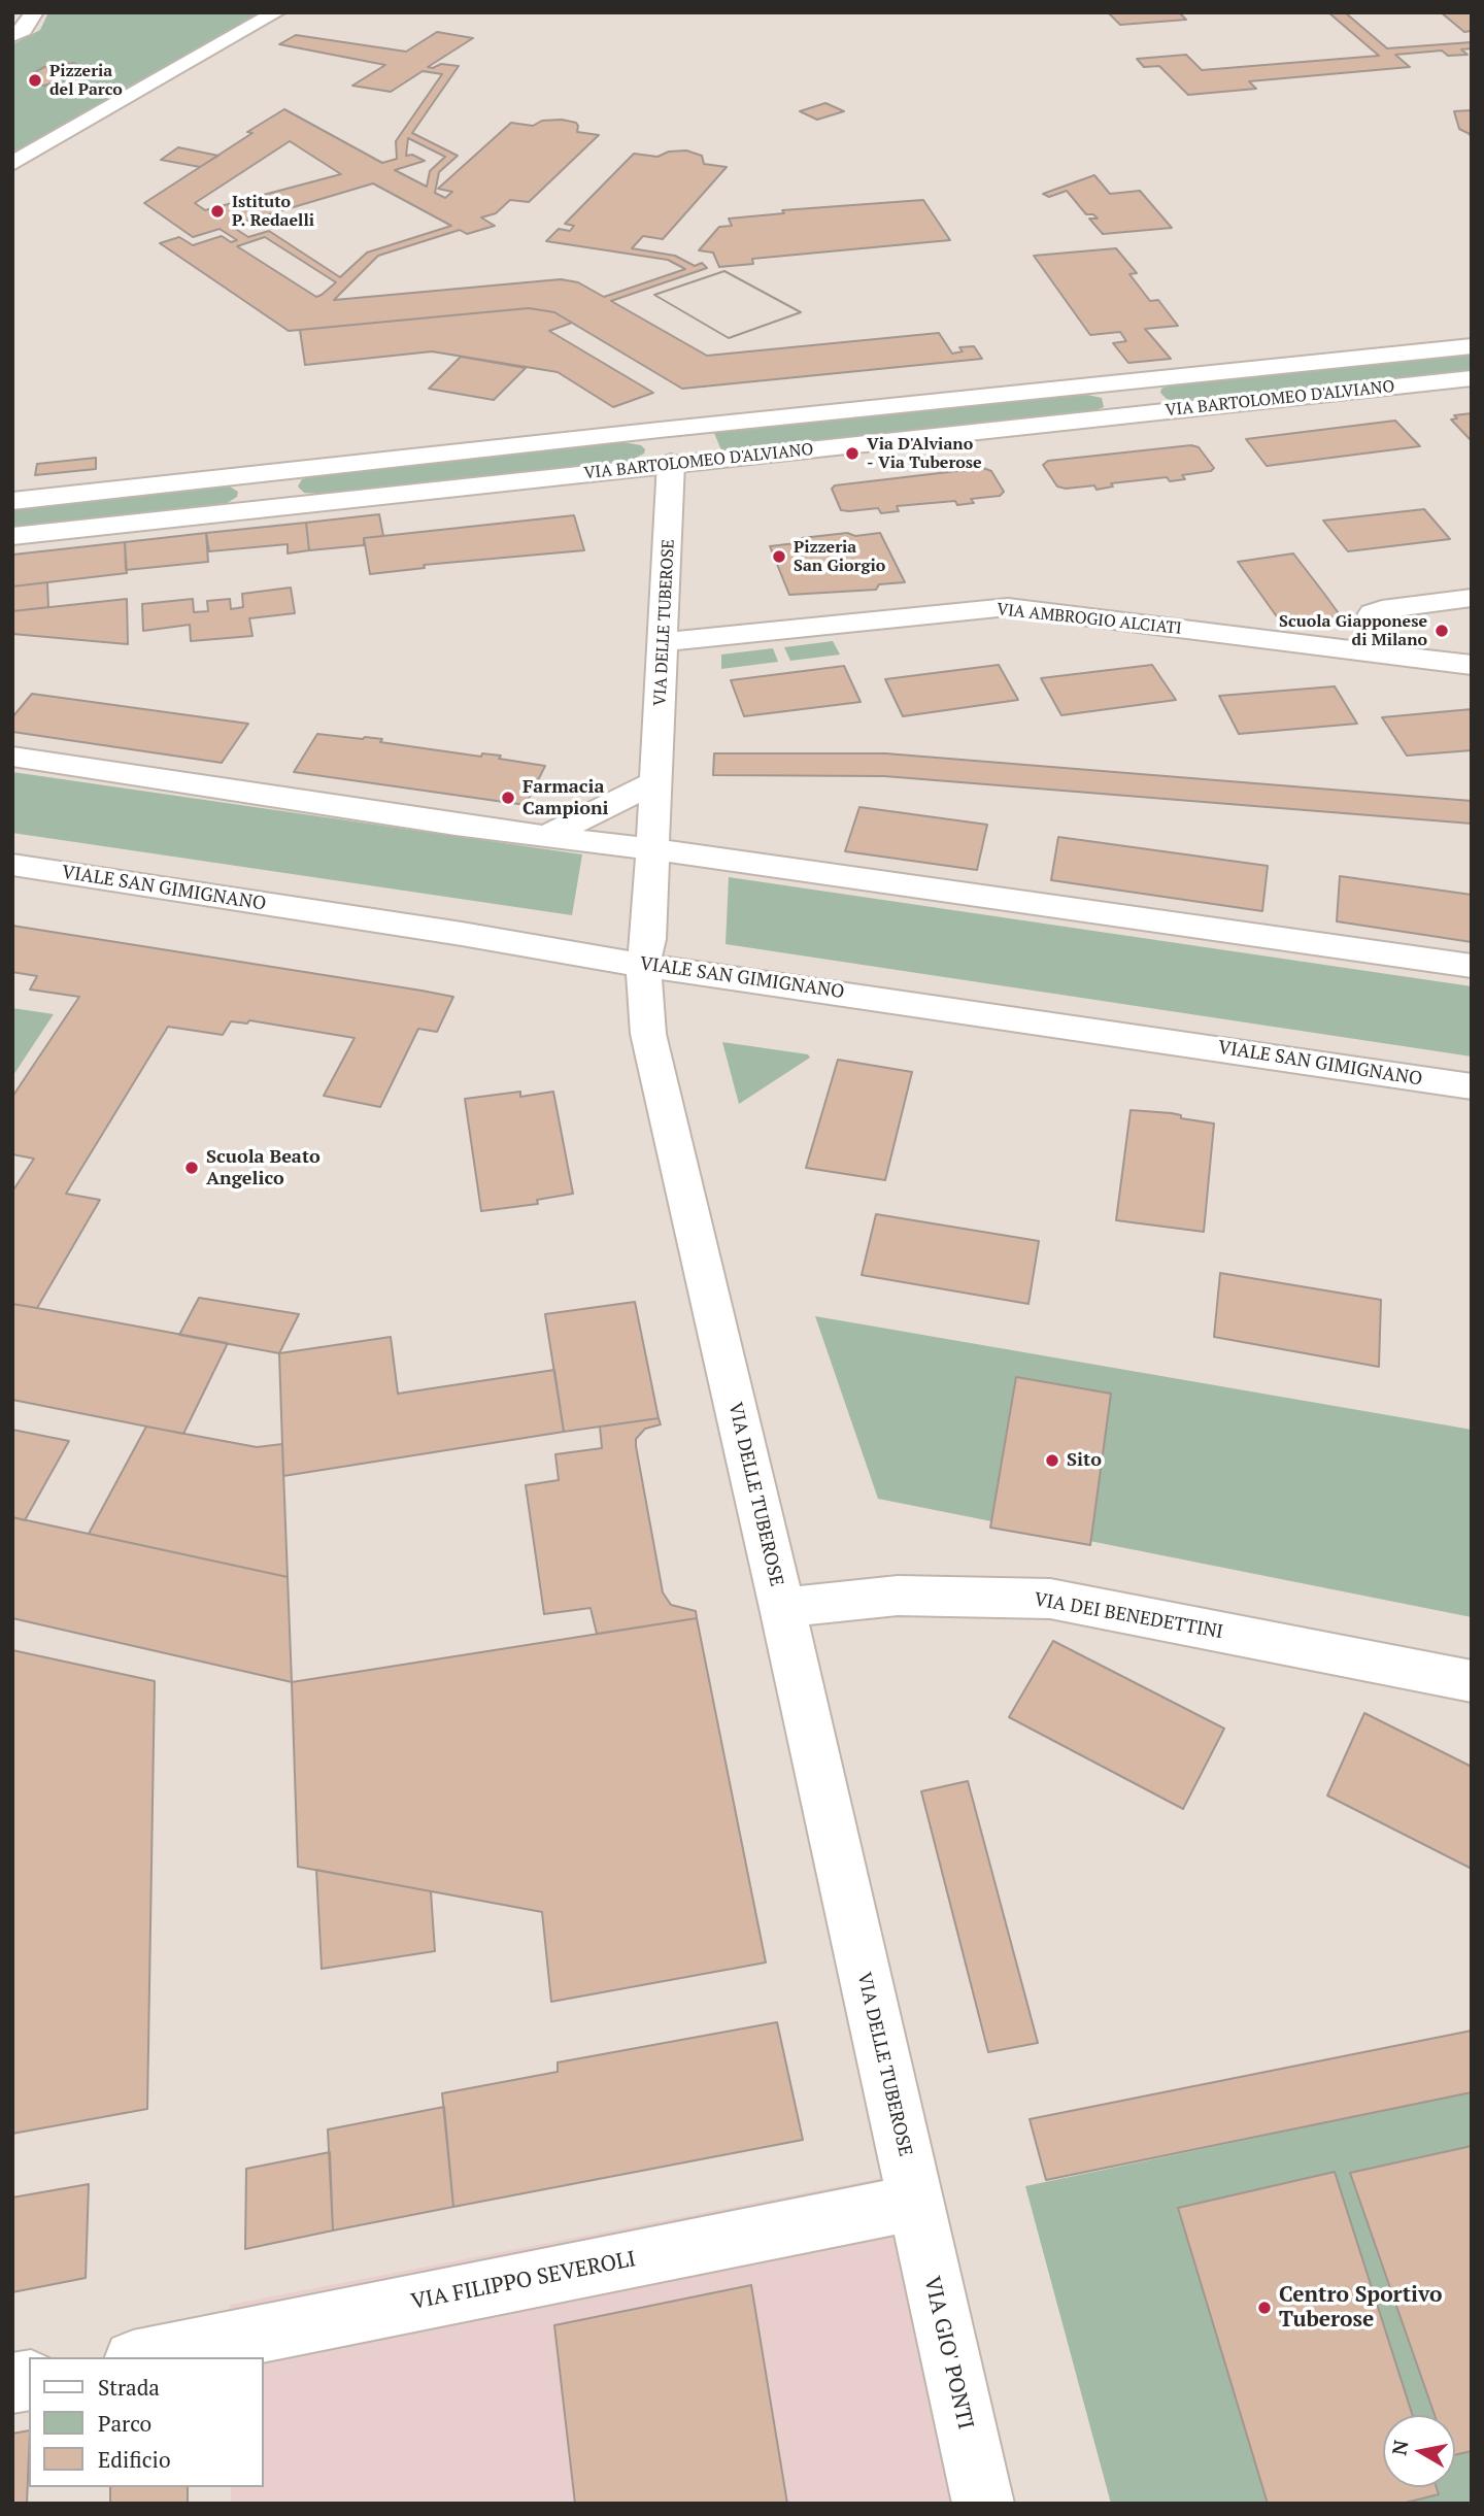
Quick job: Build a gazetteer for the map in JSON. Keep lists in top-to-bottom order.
{
  "streets": {
    "street": [
      "VIA BARTOLOMEO D'ALVIANO",
      "VIA AMBROGIO ALCIATI",
      "VIA DELLE TUBEROSE",
      "VIALE SAN GIMIGNANO",
      "VIA DEI BENEDETTINI",
      "VIA FILIPPO SEVEROLI",
      "VIA GIO' PONTI"
    ]
  },
  "crossings": [
    ["VIA BARTOLOMEO D'ALVIANO", "VIA DELLE TUBEROSE"],
    ["VIA AMBROGIO ALCIATI", "VIA DELLE TUBEROSE"],
    ["VIA DELLE TUBEROSE", "VIALE SAN GIMIGNANO"],
    ["VIA DELLE TUBEROSE", "VIA DEI BENEDETTINI"],
    ["VIA DELLE TUBEROSE", "VIA FILIPPO SEVEROLI"],
    ["VIA DELLE TUBEROSE", "VIA GIO' PONTI"],
    ["VIA FILIPPO SEVEROLI", "VIA GIO' PONTI"]
  ],
  "places": [
    "Pizzeria del Parco",
    "Istituto P. Redaelli",
    "Via D'Alviano - Via Tuberose",
    "Pizzeria San Giorgio",
    "Scuola Giapponese di Milano",
    "Farmacia Campioni",
    "Scuola Beato Angelico",
    "Sito",
    "Centro Sportivo Tuberose"
  ],
  "legend": ["Strada", "Parco", "Edificio"],
  "north": "left"
}
